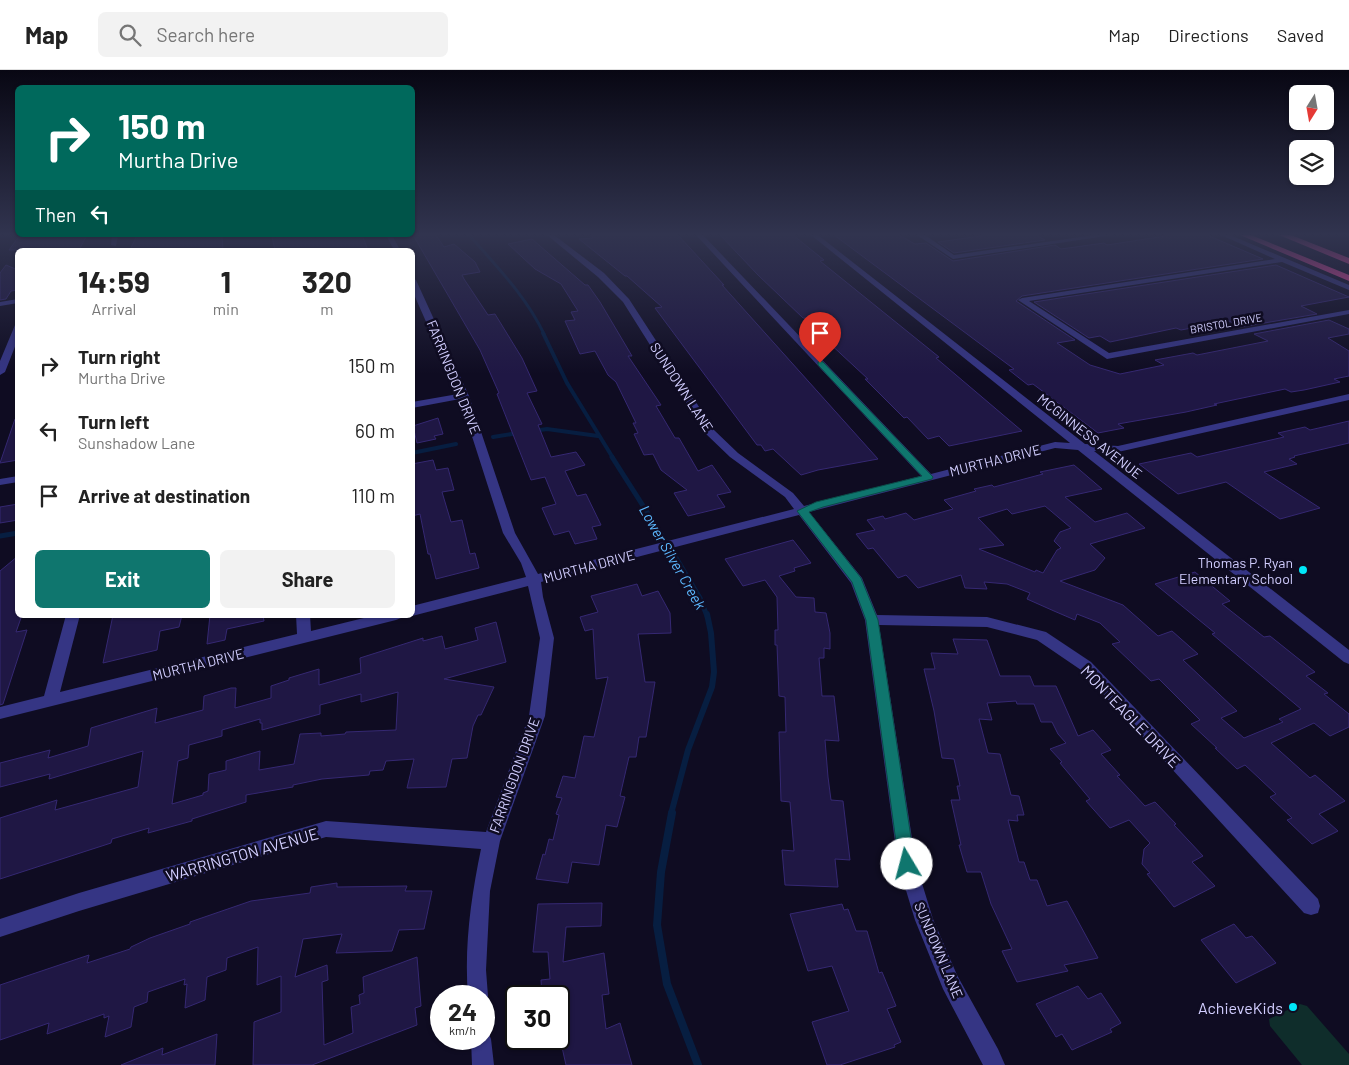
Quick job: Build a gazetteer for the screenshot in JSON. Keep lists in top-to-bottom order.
{
  "streets": {
    "street": [
      "BRISTOL DRIVE",
      "FARRINGDON DRIVE",
      "SUNDOWN LANE",
      "MCGINNESS AVENUE",
      "MURTHA DRIVE",
      "MONTEAGLE DRIVE",
      "WARRINGTON AVENUE"
    ]
  },
  "crossings": [
    ["FARRINGDON DRIVE", "MURTHA DRIVE"],
    ["FARRINGDON DRIVE", "WARRINGTON AVENUE"],
    ["SUNDOWN LANE", "MURTHA DRIVE"],
    ["SUNDOWN LANE", "MONTEAGLE DRIVE"],
    ["MCGINNESS AVENUE", "MURTHA DRIVE"]
  ],
  "water": ["Lower Silver Creek"],
  "places": ["Thomas P. Ryan Elementary School", "AchieveKids"],
  "north": "bottom",
  "page": {
    "header": "Map",
    "search": "Search here",
    "nav": ["Map", "Directions", "Saved"],
    "turn": ["150 m", "Murtha Drive"],
    "then": "Then",
    "eta": [
      "14:59",
      "Arrival",
      "1",
      "min",
      "320",
      "m"
    ],
    "list": [
      {
        "name": "Turn right",
        "note": "Murtha Drive",
        "value": "150 m"
      },
      {
        "name": "Turn left",
        "note": "Sunshadow Lane",
        "value": "60 m"
      },
      {
        "name": "Arrive at destination",
        "value": "110 m"
      }
    ],
    "buttons": ["Exit", "Share"],
    "speed": "24 km/h",
    "limit": "30"
  }
}
